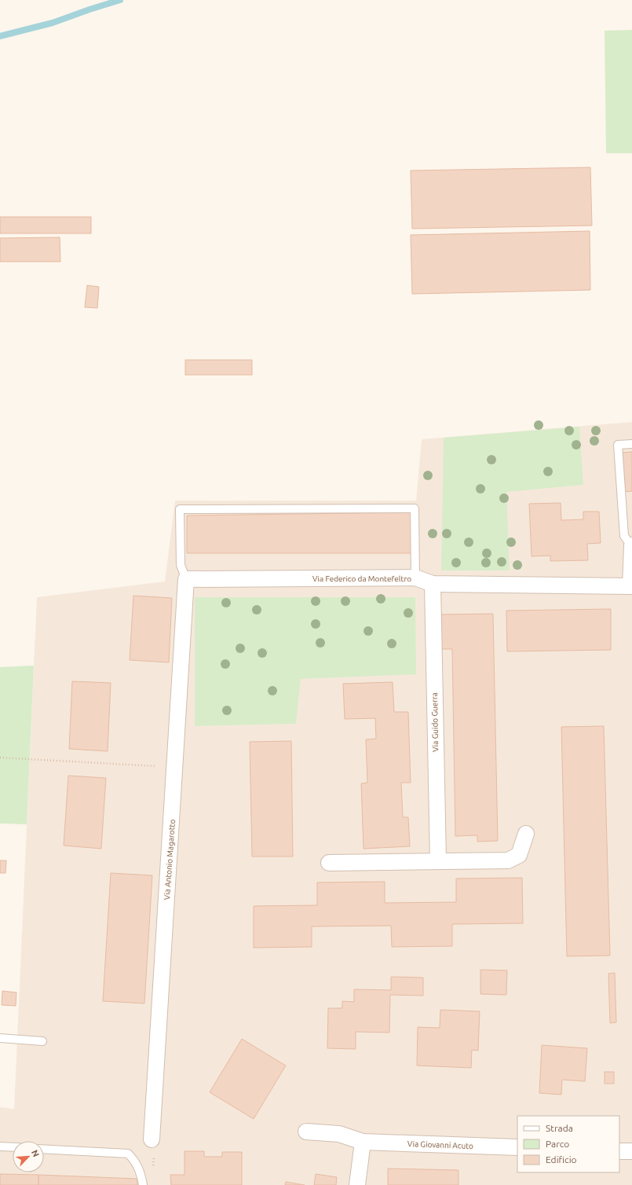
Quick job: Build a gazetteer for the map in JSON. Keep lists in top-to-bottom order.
{
  "streets": {
    "street": [
      "Via Federico da Montefeltro",
      "Via Guido Guerra",
      "Via Antonio Magarotto",
      "Via Giovanni Acuto"
    ]
  },
  "crossings": [
    ["Via Federico da Montefeltro", "Via Guido Guerra"],
    ["Via Federico da Montefeltro", "Via Antonio Magarotto"]
  ],
  "legend": ["Strada", "Parco", "Edificio"],
  "north": "top right"
}
